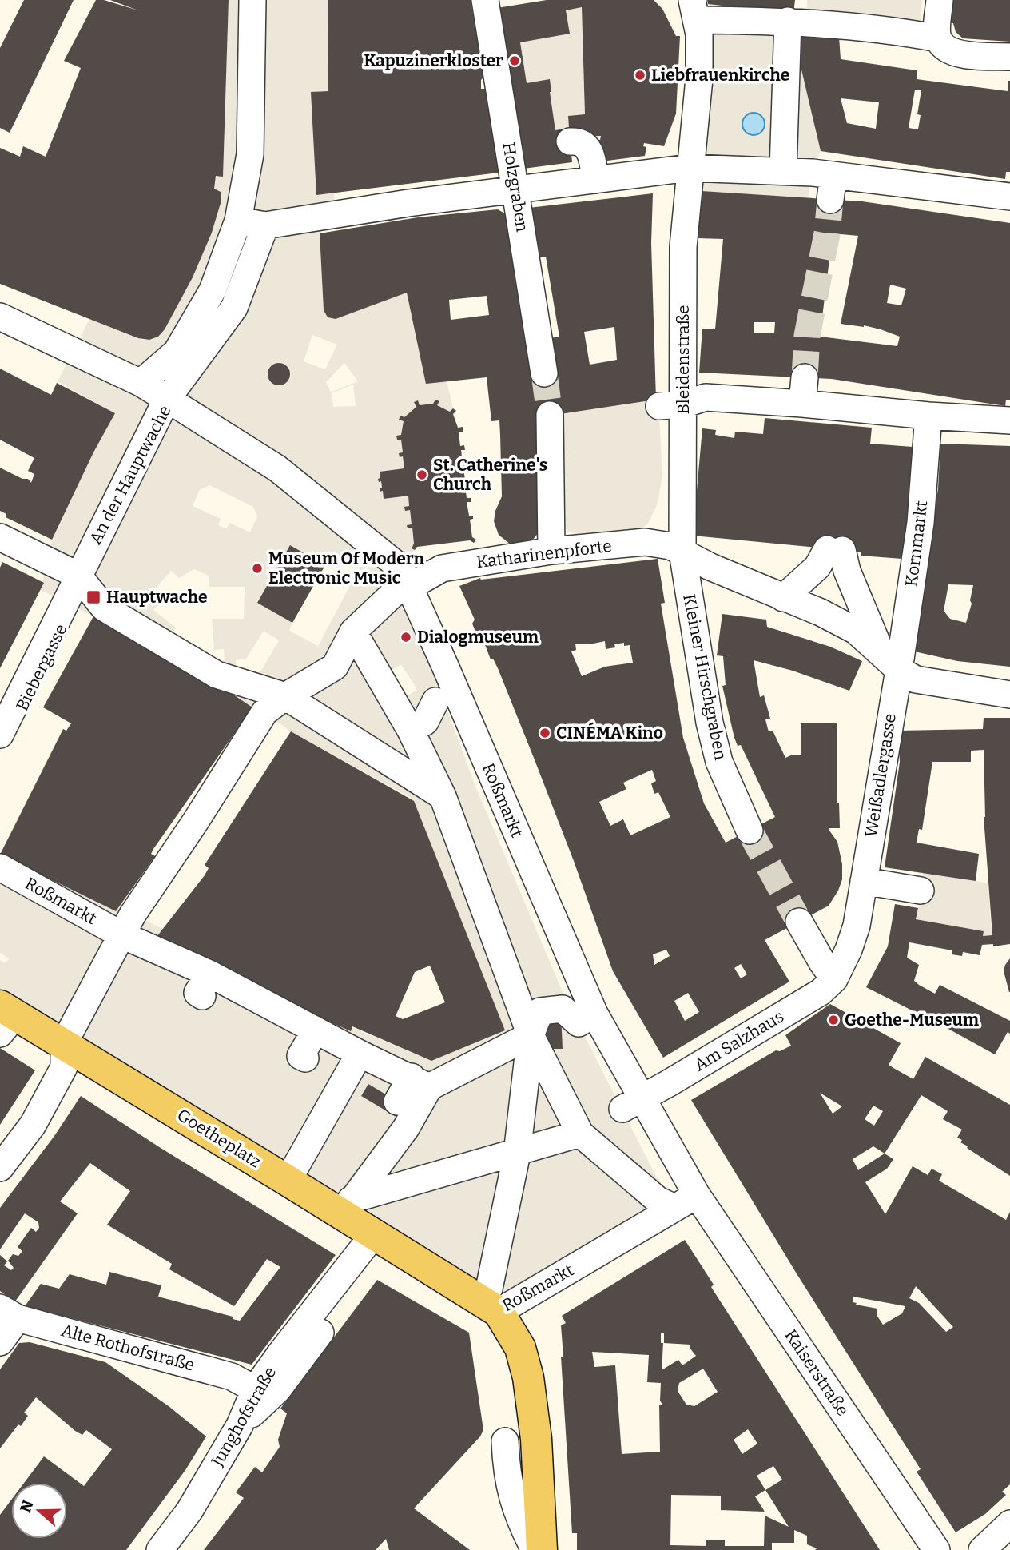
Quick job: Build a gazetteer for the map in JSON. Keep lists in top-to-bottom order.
{
  "streets": {
    "main road": ["Roßmarkt", "Goetheplatz"],
    "street": [
      "Holzgraben",
      "Bleidenstraße",
      "An der Hauptwache",
      "Kornmarkt",
      "Katharinenpforte",
      "Biebergasse",
      "Kleiner Hirschgraben",
      "Weißadlergasse",
      "Am Salzhaus",
      "Alte Rothofstraße",
      "Kaiserstraße",
      "Junghofstraße"
    ]
  },
  "crossings": [
    ["Bleidenstraße", "Katharinenpforte"],
    ["Bleidenstraße", "Kleiner Hirschgraben"],
    ["An der Hauptwache", "Katharinenpforte"],
    ["An der Hauptwache", "Biebergasse"],
    ["An der Hauptwache", "Roßmarkt"],
    ["Kornmarkt", "Weißadlergasse"],
    ["Katharinenpforte", "Kleiner Hirschgraben"],
    ["Katharinenpforte", "Roßmarkt"],
    ["Weißadlergasse", "Am Salzhaus"],
    ["Roßmarkt", "Am Salzhaus"],
    ["Roßmarkt", "Goetheplatz"],
    ["Roßmarkt", "Kaiserstraße"],
    ["Roßmarkt", "Junghofstraße"],
    ["Goetheplatz", "Junghofstraße"],
    ["Alte Rothofstraße", "Junghofstraße"]
  ],
  "places": {
    "other": [
      "Kapuzinerkloster",
      "Liebfrauenkirche",
      "St. Catherine's Church",
      "Museum Of Modern Electronic Music",
      "Dialogmuseum",
      "CINÉMA Kino",
      "Goethe-Museum"
    ],
    "transit": ["Hauptwache"]
  },
  "north": "left"
}
